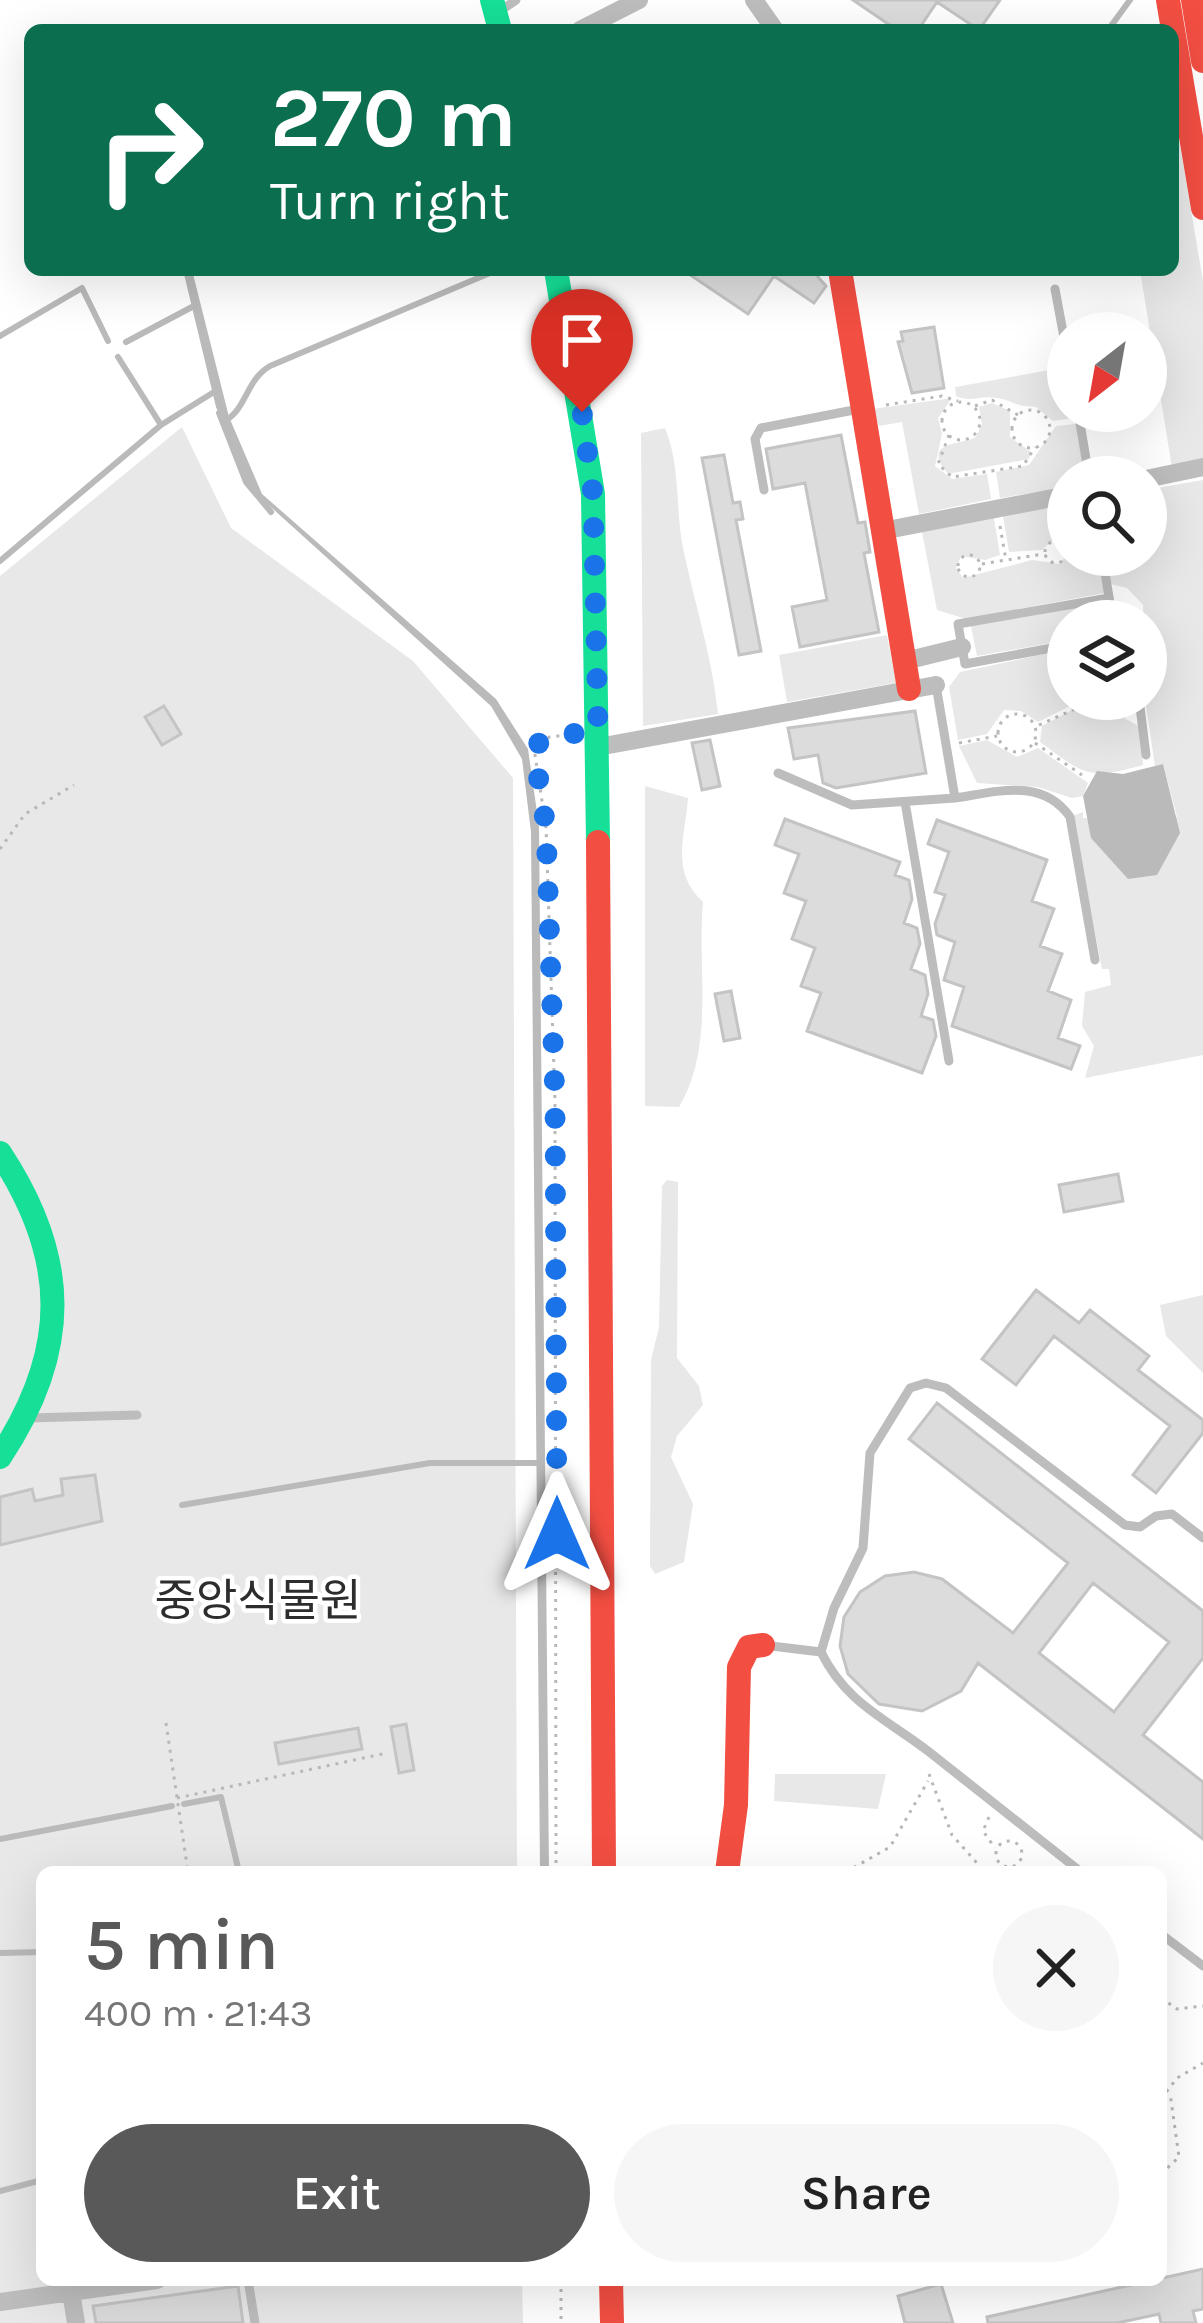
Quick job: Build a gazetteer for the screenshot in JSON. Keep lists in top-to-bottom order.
{
  "parks": ["중앙식물원"],
  "north": "bottom left",
  "page": {
    "turn": ["270 m", "Turn right"],
    "heading": ["5 min", "400 m · 21:43"],
    "buttons": ["Exit", "Share"]
  }
}
